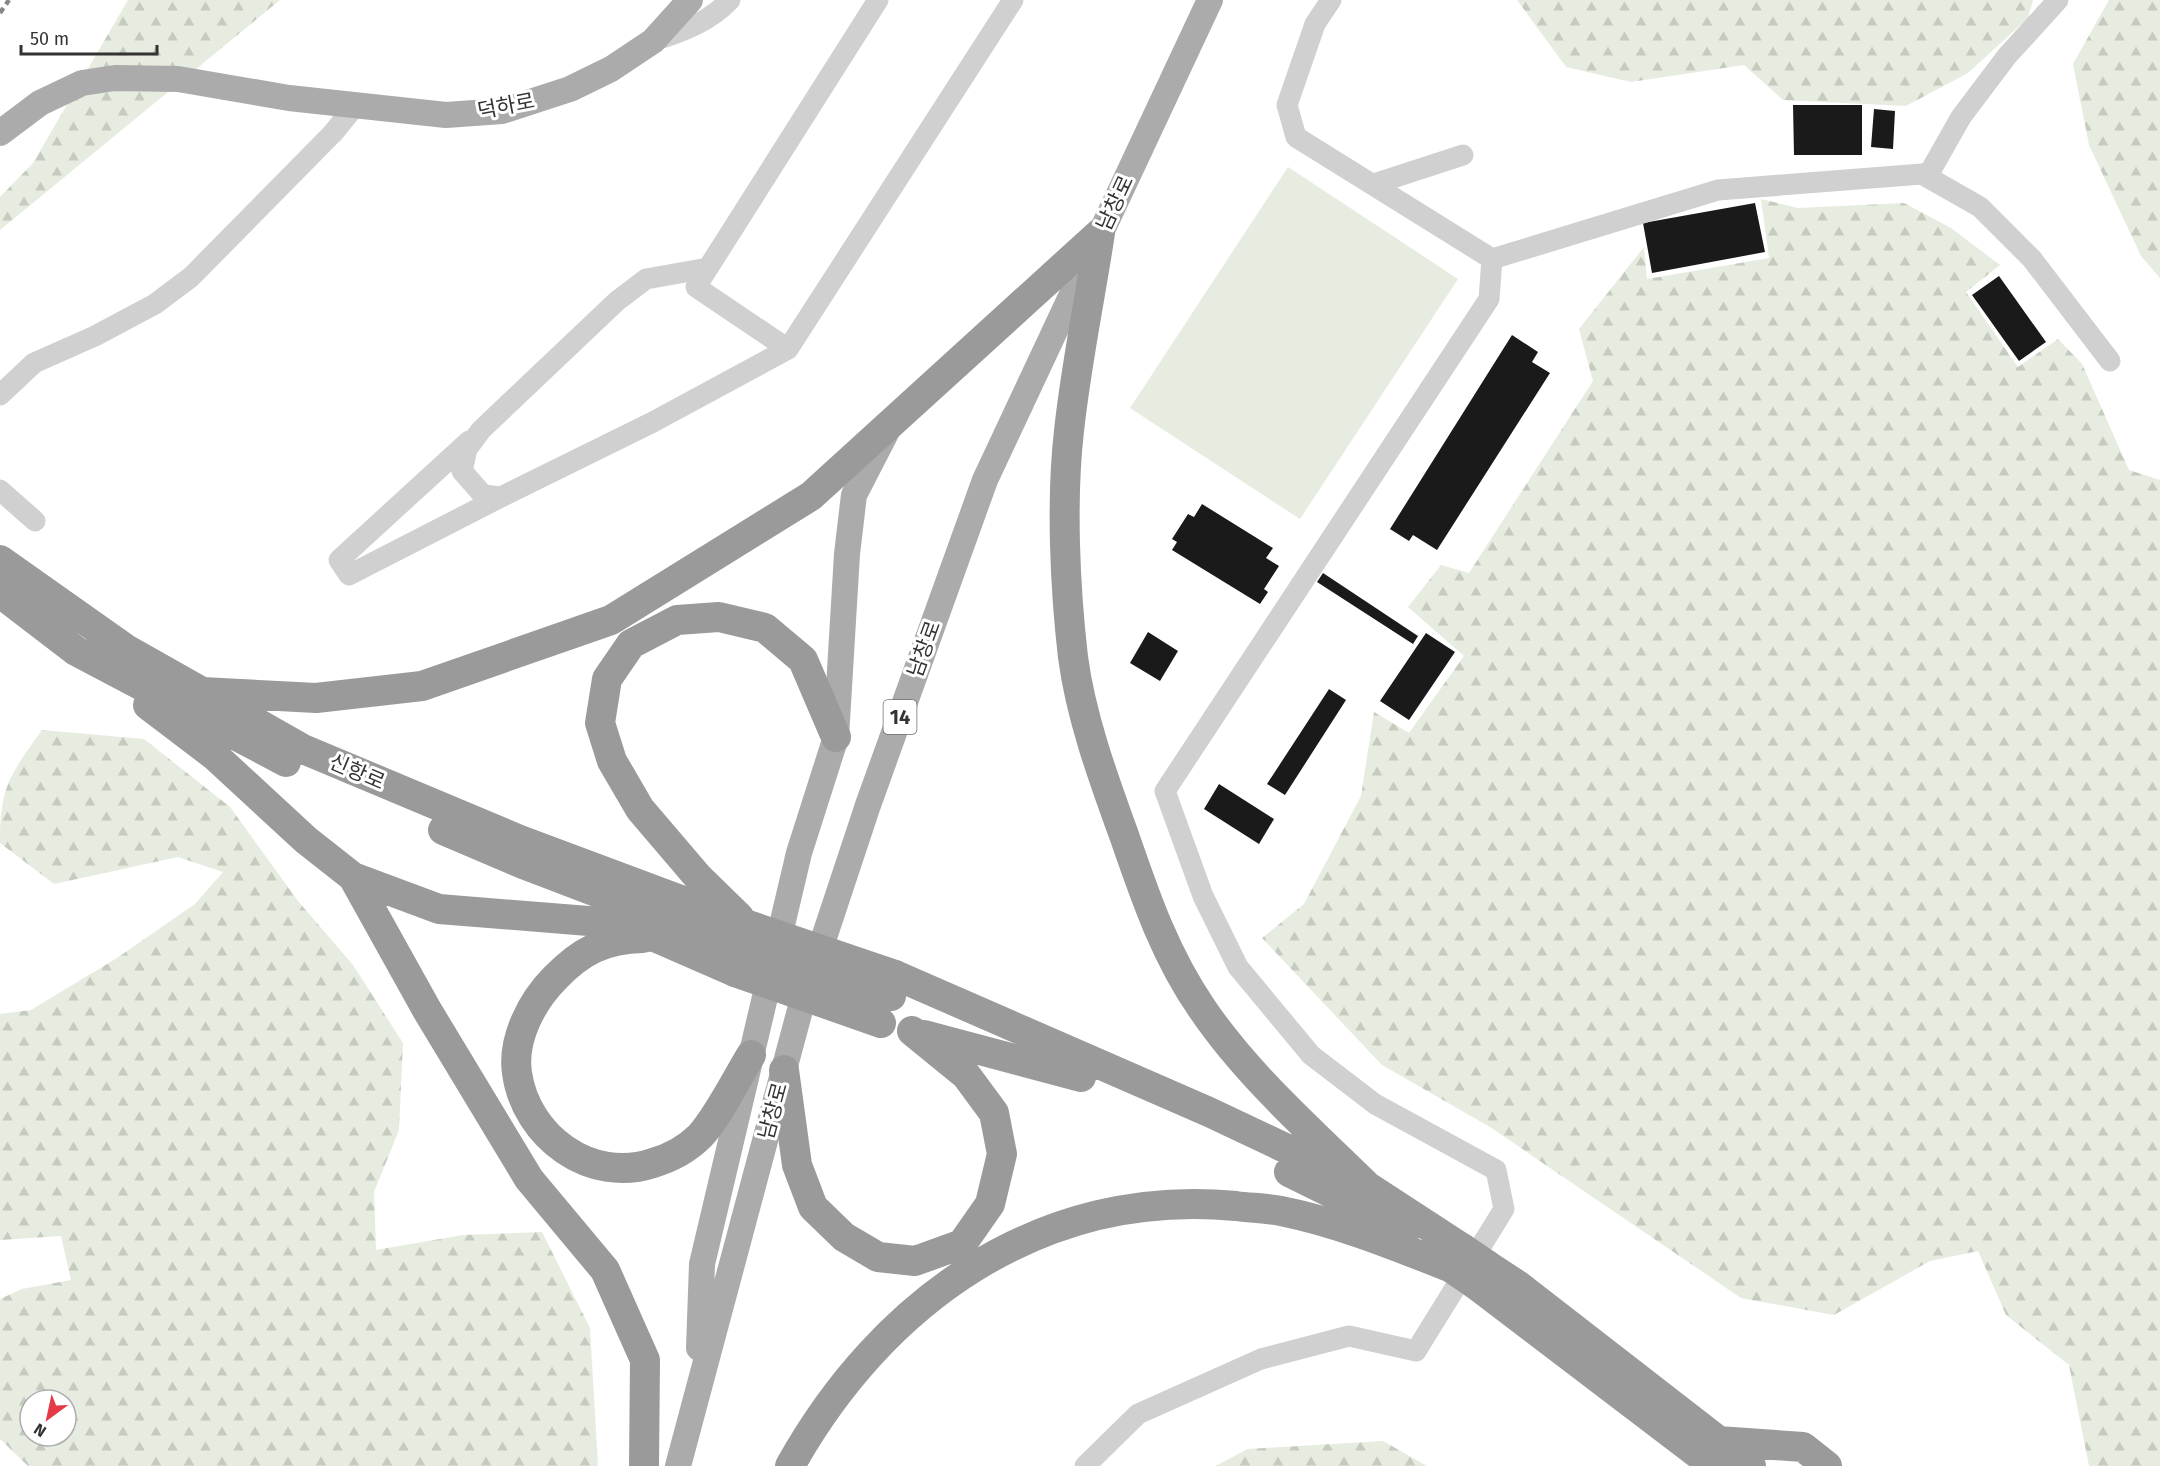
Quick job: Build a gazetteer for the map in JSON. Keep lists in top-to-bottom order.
{
  "streets": {
    "highway": ["신항로"],
    "main road": ["덕하로", "남창로", "14"]
  },
  "scale_bar": "50 m",
  "north": "bottom left"
}
